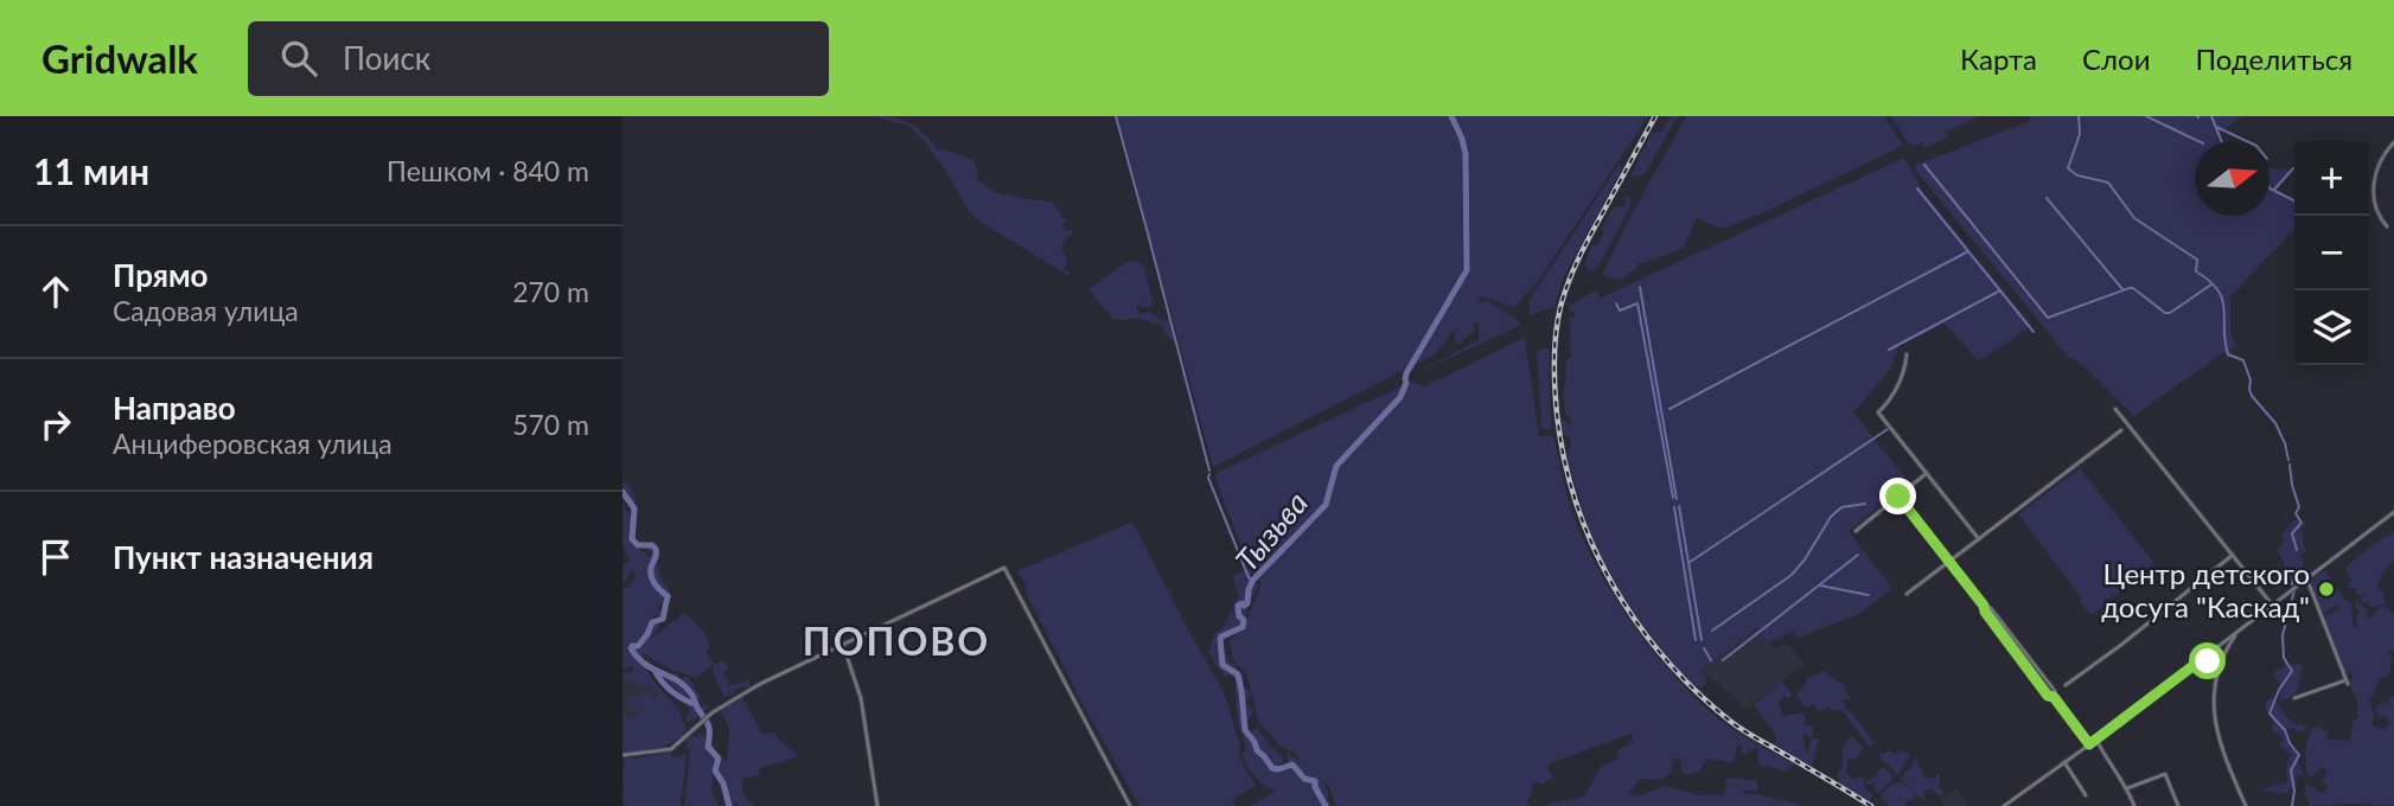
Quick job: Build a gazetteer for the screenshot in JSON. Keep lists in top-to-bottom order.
{
  "districts": ["ПОПОВО"],
  "water": ["Тызьва"],
  "places": ["Центр детского досуга \"Каскад\""],
  "north": "right",
  "page": {
    "header": "Gridwalk",
    "search": "Поиск",
    "nav": ["Карта", "Слои", "Поделиться"],
    "heading": ["11 мин", "Пешком · 840 m"],
    "map_buttons": ["+", "−"],
    "list": [
      ["Прямо", "Садовая улица", "270 m"],
      ["Направо", "Анциферовская улица", "570 m"],
      "Пункт назначения"
    ]
  }
}
